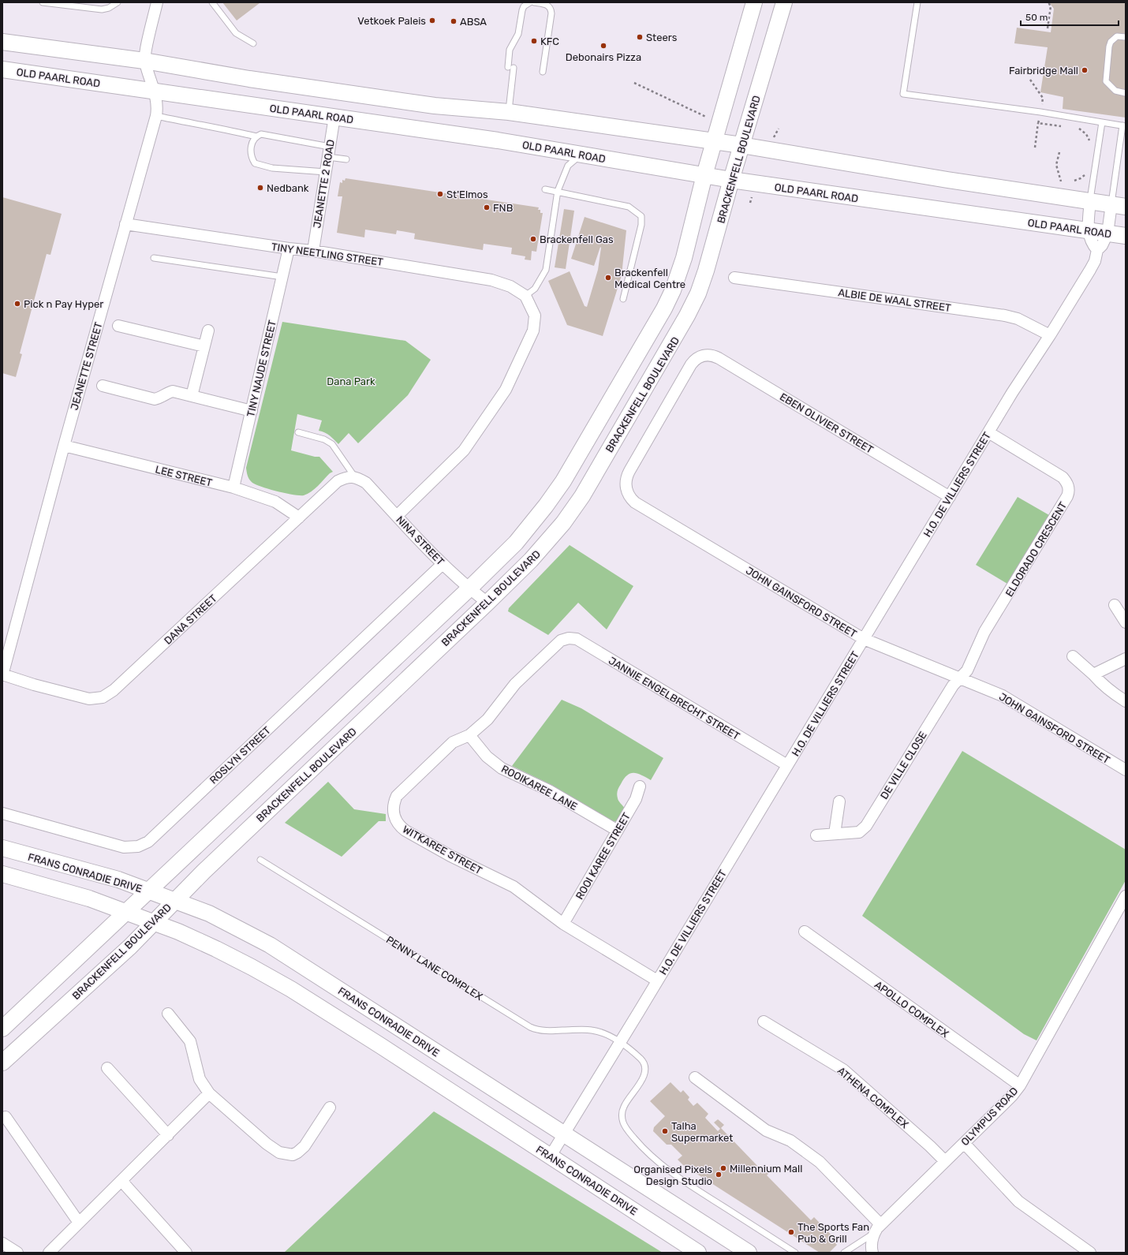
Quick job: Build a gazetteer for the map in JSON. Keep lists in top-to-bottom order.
{
  "streets": {
    "street": [
      "OLD PAARL ROAD",
      "BRACKENFELL BOULEVARD",
      "JEANETTE 2 ROAD",
      "TINY NEETLING STREET",
      "ALBIE DE WAAL STREET",
      "JEANETTE STREET",
      "TINY NAUDE STREET",
      "EBEN OLIVIER STREET",
      "LEE STREET",
      "H.O. DE VILLIERS STREET",
      "NINA STREET",
      "ELDORADO CRESCENT",
      "JOHN GAINSFORD STREET",
      "DANA STREET",
      "JANNIE ENGELBRECHT STREET",
      "ROSLYN STREET",
      "DE VILLE CLOSE",
      "ROOIKAREE LANE",
      "WITKAREE STREET",
      "ROOI KAREE STREET",
      "FRANS CONRADIE DRIVE",
      "APOLLO COMPLEX",
      "ATHENA COMPLEX",
      "OLYMPUS ROAD"
    ],
    "lane": ["PENNY LANE COMPLEX"]
  },
  "crossings": [
    ["OLD PAARL ROAD", "BRACKENFELL BOULEVARD"],
    ["OLD PAARL ROAD", "JEANETTE 2 ROAD"],
    ["OLD PAARL ROAD", "JEANETTE STREET"],
    ["OLD PAARL ROAD", "H.O. DE VILLIERS STREET"],
    ["BRACKENFELL BOULEVARD", "NINA STREET"],
    ["BRACKENFELL BOULEVARD", "FRANS CONRADIE DRIVE"],
    ["JEANETTE 2 ROAD", "TINY NEETLING STREET"],
    ["TINY NEETLING STREET", "JEANETTE STREET"],
    ["TINY NEETLING STREET", "TINY NAUDE STREET"],
    ["ALBIE DE WAAL STREET", "H.O. DE VILLIERS STREET"],
    ["JEANETTE STREET", "LEE STREET"],
    ["JEANETTE STREET", "DANA STREET"],
    ["TINY NAUDE STREET", "LEE STREET"],
    ["EBEN OLIVIER STREET", "H.O. DE VILLIERS STREET"],
    ["EBEN OLIVIER STREET", "JOHN GAINSFORD STREET"],
    ["LEE STREET", "DANA STREET"],
    ["H.O. DE VILLIERS STREET", "ELDORADO CRESCENT"],
    ["H.O. DE VILLIERS STREET", "JOHN GAINSFORD STREET"],
    ["H.O. DE VILLIERS STREET", "JANNIE ENGELBRECHT STREET"],
    ["H.O. DE VILLIERS STREET", "WITKAREE STREET"],
    ["H.O. DE VILLIERS STREET", "FRANS CONRADIE DRIVE"],
    ["H.O. DE VILLIERS STREET", "PENNY LANE COMPLEX"],
    ["NINA STREET", "DANA STREET"],
    ["NINA STREET", "ROSLYN STREET"],
    ["ELDORADO CRESCENT", "JOHN GAINSFORD STREET"],
    ["ELDORADO CRESCENT", "DE VILLE CLOSE"],
    ["JOHN GAINSFORD STREET", "DE VILLE CLOSE"],
    ["JANNIE ENGELBRECHT STREET", "WITKAREE STREET"],
    ["ROOIKAREE LANE", "WITKAREE STREET"],
    ["ROOIKAREE LANE", "ROOI KAREE STREET"],
    ["WITKAREE STREET", "ROOI KAREE STREET"],
    ["APOLLO COMPLEX", "OLYMPUS ROAD"],
    ["ATHENA COMPLEX", "OLYMPUS ROAD"]
  ],
  "parks": ["Dana Park"],
  "places": [
    "Vetkoek Paleis",
    "ABSA",
    "Steers",
    "KFC",
    "Debonairs Pizza",
    "Fairbridge Mall",
    "Nedbank",
    "St'Elmos",
    "FNB",
    "Brackenfell Gas",
    "Brackenfell Medical Centre",
    "Pick n Pay Hyper",
    "Talha Supermarket",
    "Millennium Mall",
    "Organised Pixels Design Studio",
    "The Sports Fan Pub & Grill"
  ],
  "scale_bar": "50 m"
}
